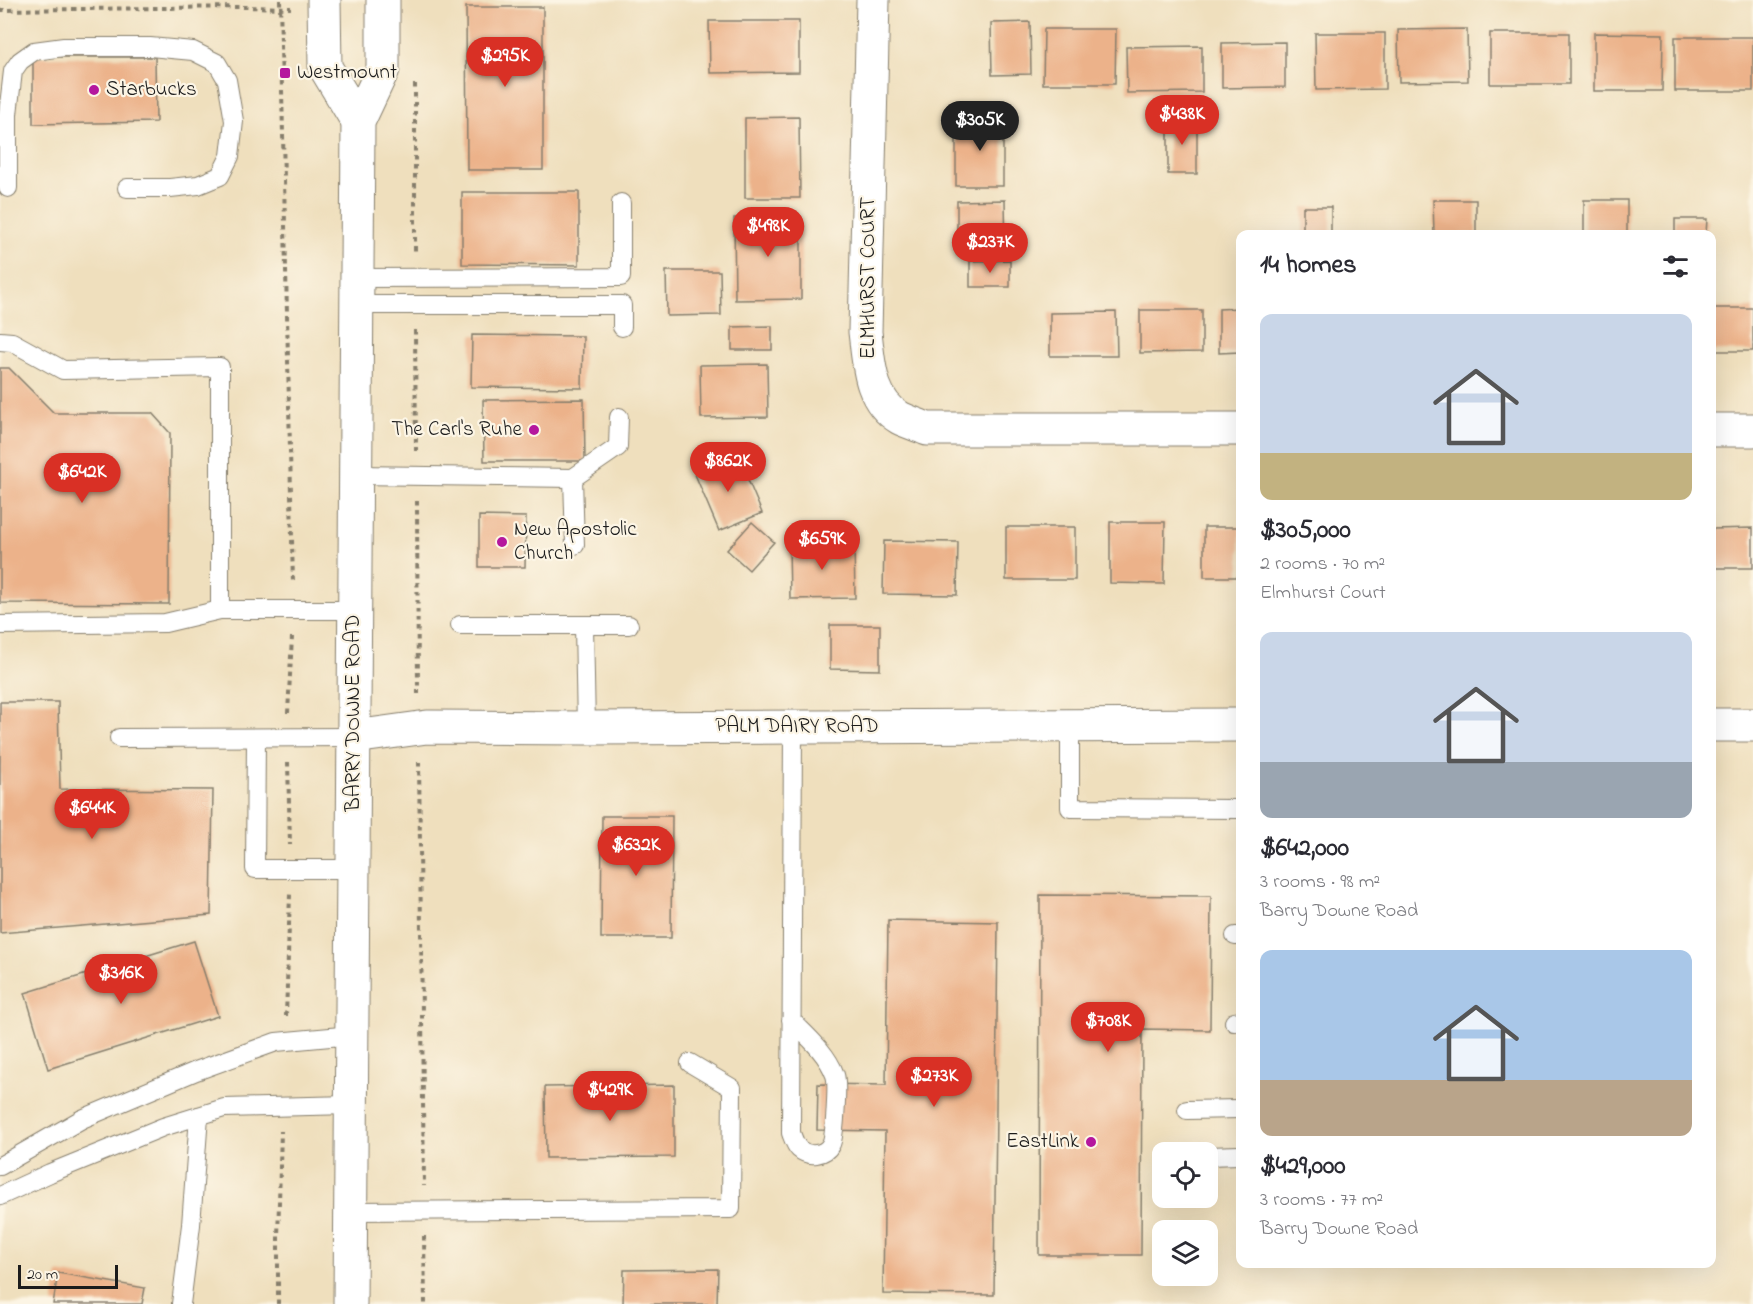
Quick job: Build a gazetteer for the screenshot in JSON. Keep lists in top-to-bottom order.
{
  "streets": {
    "street": ["ELMHURST COURT", "BARRY DOWNE ROAD", "PALM DAIRY ROAD"]
  },
  "crossings": [
    ["BARRY DOWNE ROAD", "PALM DAIRY ROAD"]
  ],
  "places": {
    "transit": ["Westmount"],
    "other": [
      "Starbucks",
      "The Carl's Ruhe",
      "New Apostolic Church",
      "EastLink"
    ]
  },
  "scale_bar": "20 m",
  "page": {
    "price": [
      "$295K",
      "$438K",
      "$305K",
      "$498K",
      "$237K",
      "$862K",
      "$642K",
      "$659K",
      "$644K",
      "$632K",
      "$316K",
      "$708K",
      "$273K",
      "$429K"
    ],
    "heading": "14 homes",
    "list": [
      {
        "name": "$305,000",
        "note": "2 rooms · 70 m² · Elmhurst Court"
      },
      {
        "name": "$642,000",
        "note": "3 rooms · 98 m² · Barry Downe Road"
      },
      {
        "name": "$429,000",
        "note": "3 rooms · 77 m² · Barry Downe Road"
      }
    ],
    "scale": "20 m"
  }
}
